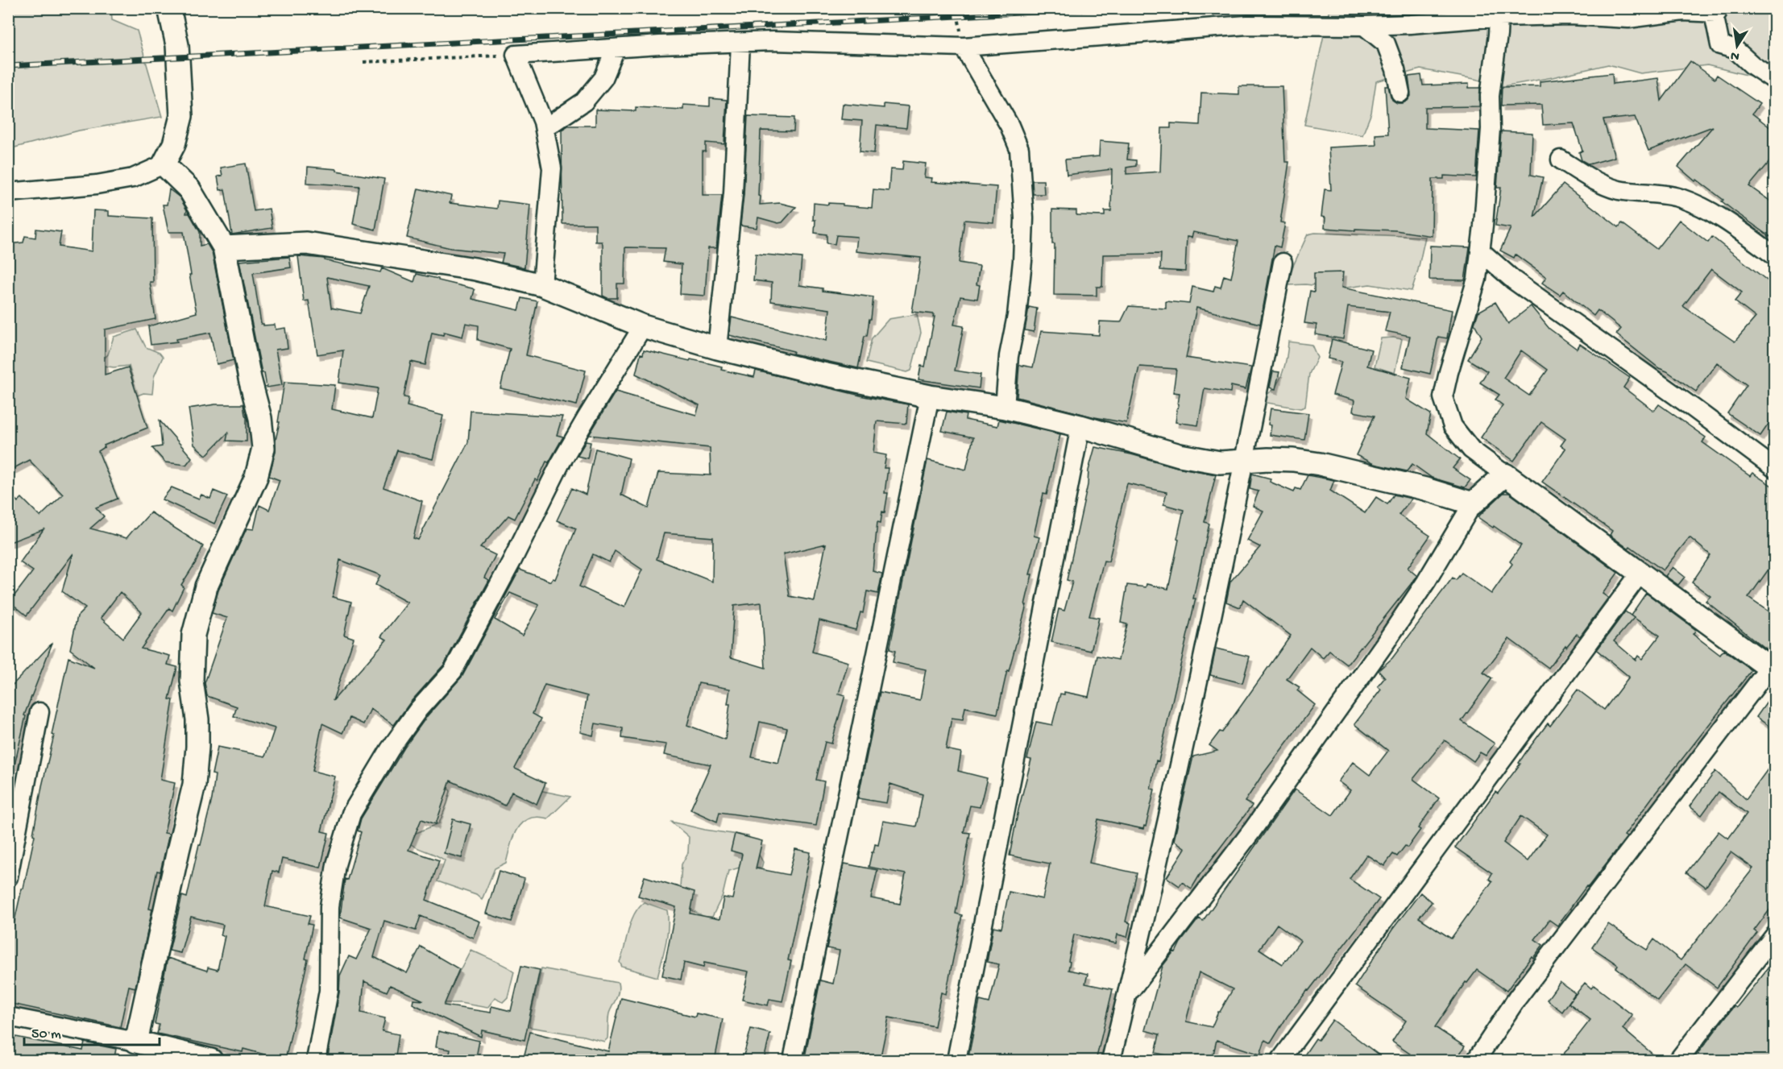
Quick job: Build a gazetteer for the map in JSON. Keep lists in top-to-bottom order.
{
  "scale_bar": "50 m",
  "north": "bottom"
}
